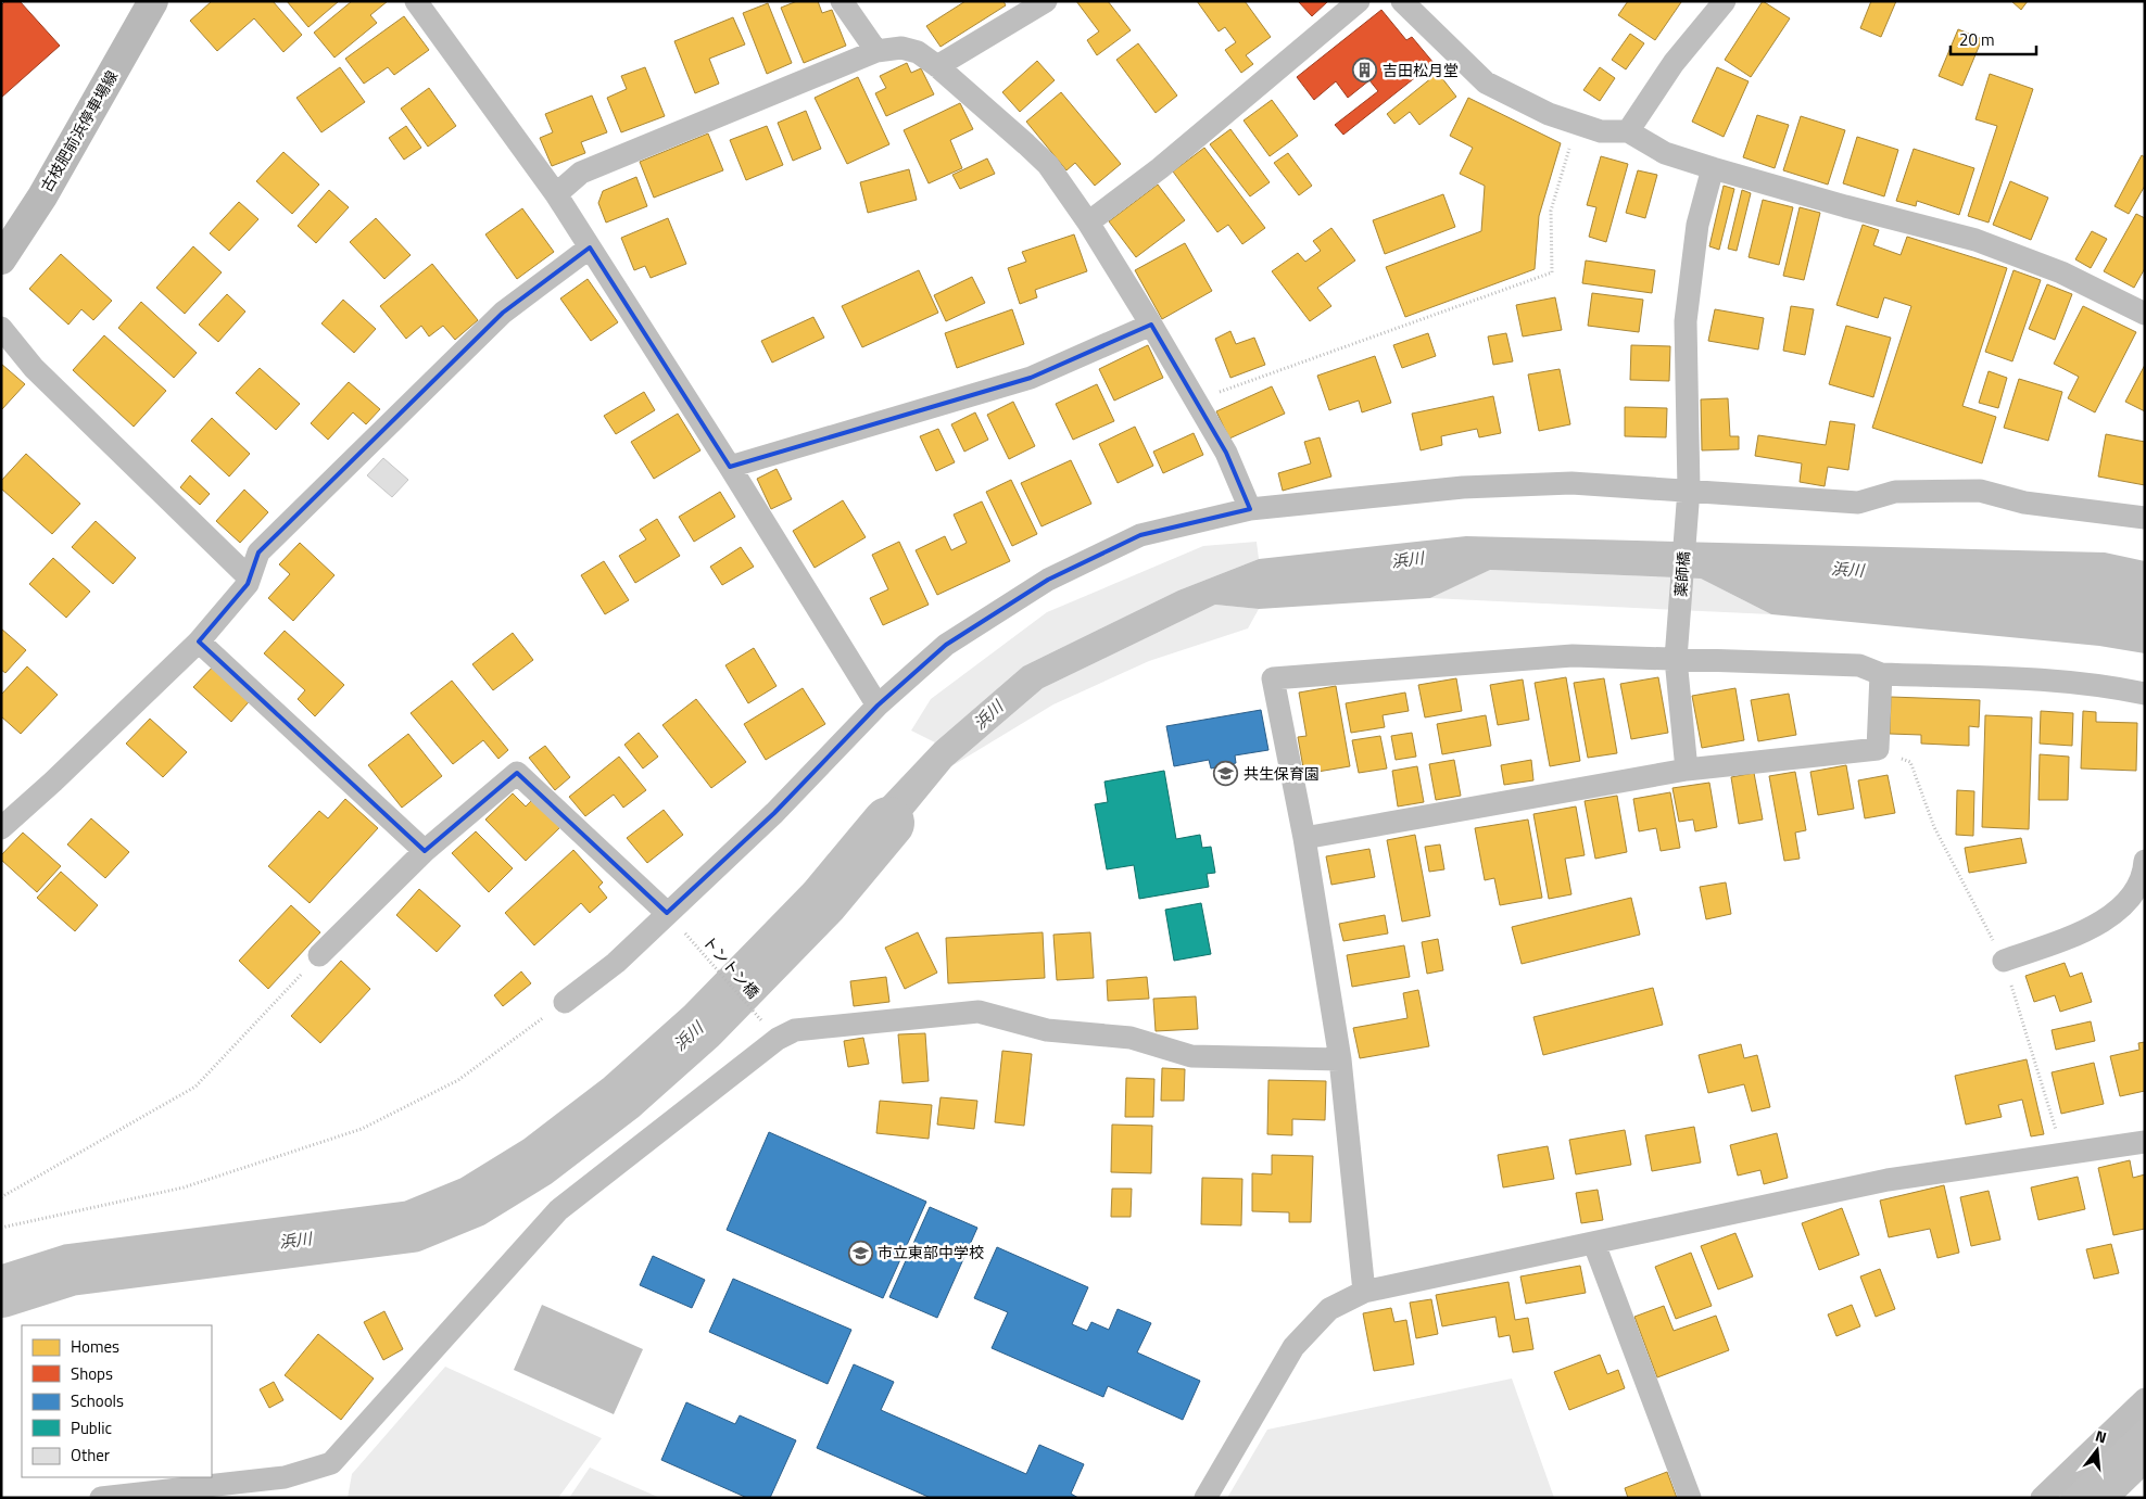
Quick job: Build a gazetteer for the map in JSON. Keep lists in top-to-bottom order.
{
  "streets": {
    "main road": ["古枝肥前浜停車場線"],
    "street": ["薬師橋"],
    "path": ["トントン橋"]
  },
  "water": ["浜川"],
  "places": {
    "building": ["吉田松月堂"],
    "school or university": ["共生保育園", "市立東部中学校"]
  },
  "legend": [
    "Homes",
    "Shops",
    "Schools",
    "Public",
    "Other"
  ],
  "scale_bar": "20 m",
  "north": "top"
}
